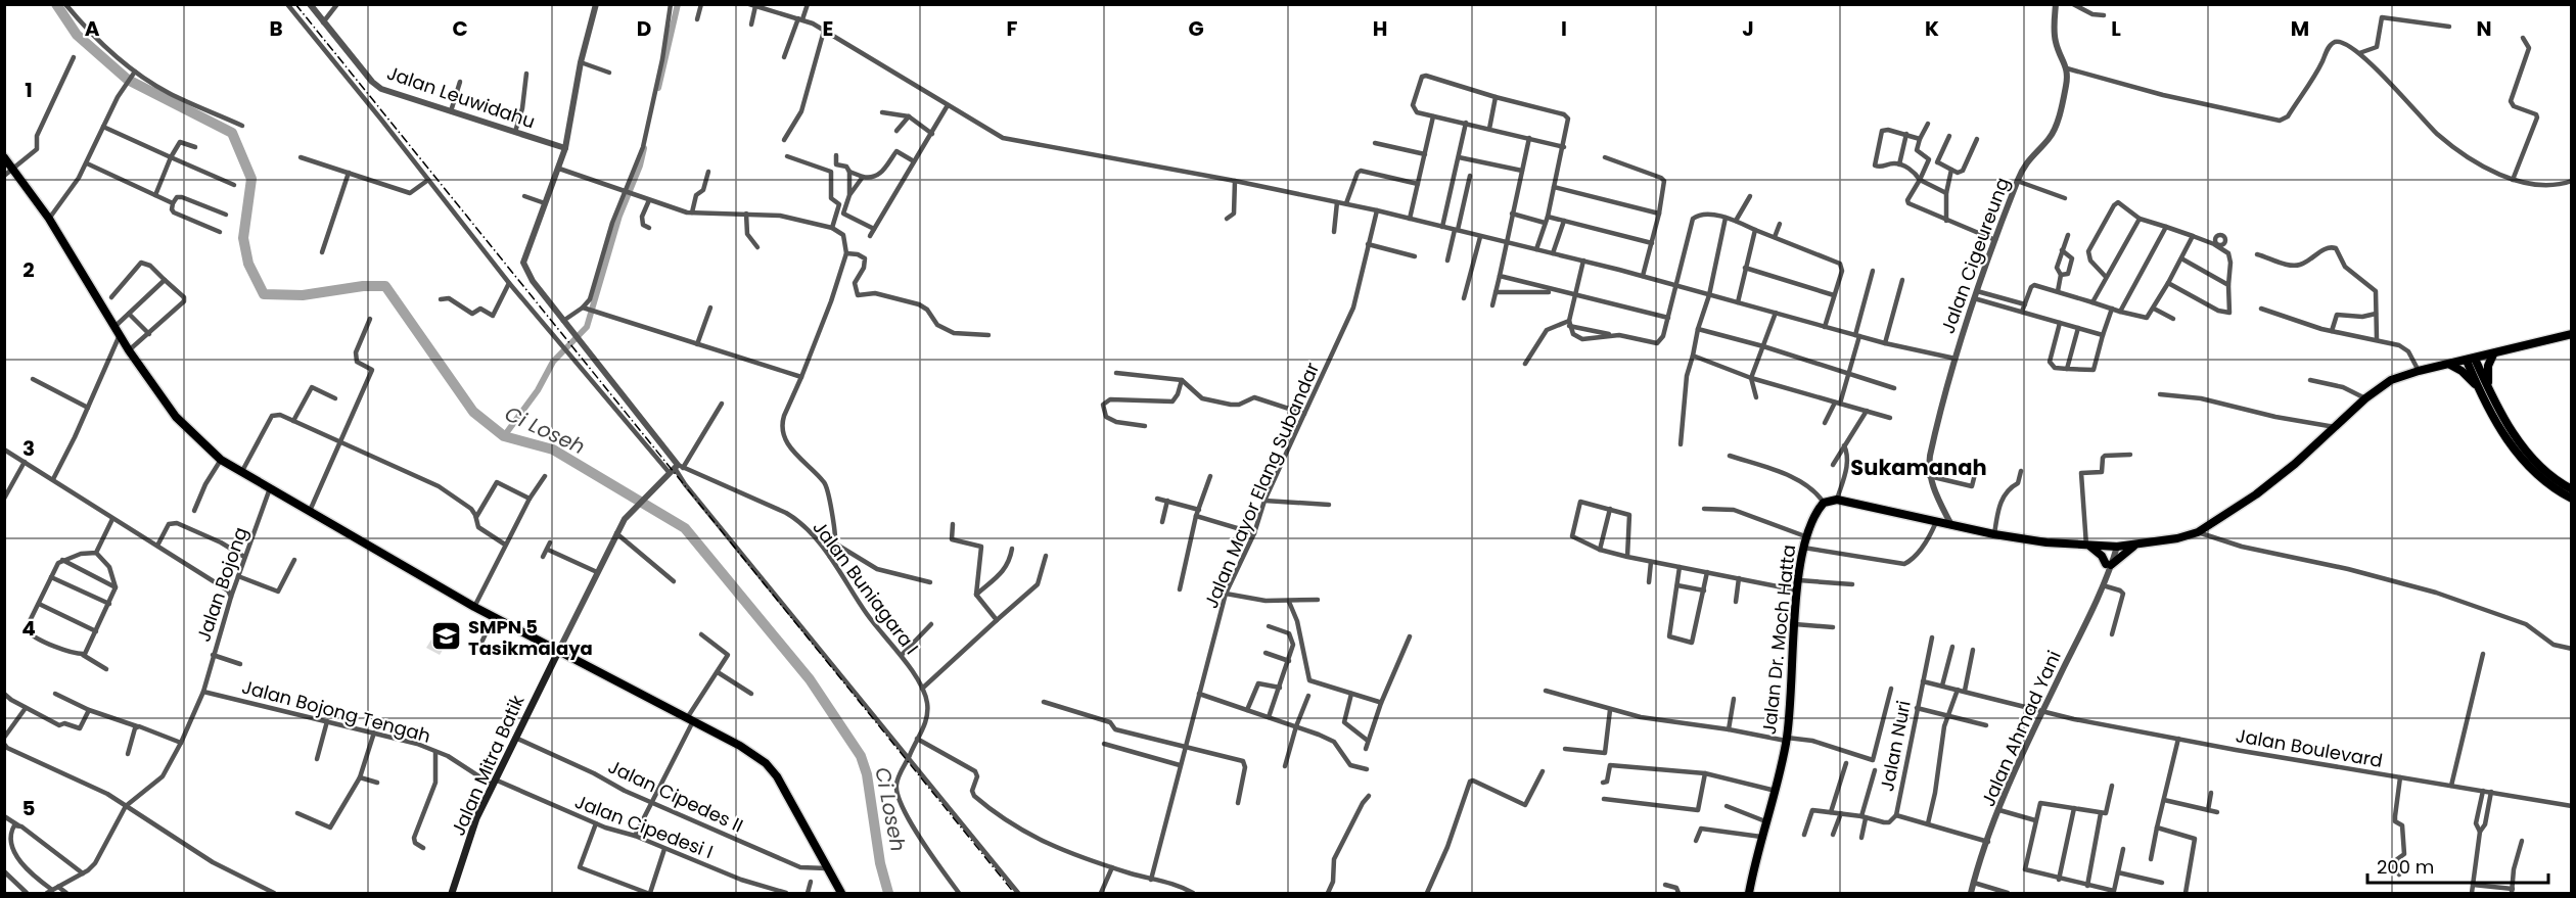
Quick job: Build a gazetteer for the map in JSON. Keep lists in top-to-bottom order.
{
  "streets": {
    "highway": ["Jalan Dr. Moch Hatta"],
    "main road": ["Jalan Mitra Batik"],
    "street": [
      "Jalan Leuwidahu",
      "Jalan Cigeureung",
      "Jalan Mayor Elang Subandar",
      "Jalan Bojong",
      "Jalan Buniagara I",
      "Jalan Bojong Tengah",
      "Jalan Ahmad Yani",
      "Jalan Nuri",
      "Jalan Boulevard",
      "Jalan Cipedes II",
      "Jalan Cipedesi I"
    ]
  },
  "crossings": [
    ["Jalan Bojong", "Jalan Bojong Tengah"],
    ["Jalan Bojong Tengah", "Jalan Mitra Batik"],
    ["Jalan Bojong Tengah", "Jalan Cipedesi I"],
    ["Jalan Ahmad Yani", "Jalan Boulevard"],
    ["Jalan Nuri", "Jalan Boulevard"],
    ["Jalan Mitra Batik", "Jalan Cipedes II"],
    ["Jalan Mitra Batik", "Jalan Cipedesi I"]
  ],
  "districts": ["Sukamanah"],
  "water": ["Ci Loseh"],
  "places": {
    "school or university": ["SMPN 5 Tasikmalaya"]
  },
  "scale_bar": "200 m",
  "grid": {
    "columns": [
      "A",
      "B",
      "C",
      "D",
      "E",
      "F",
      "G",
      "H",
      "I",
      "J",
      "K",
      "L",
      "M",
      "N"
    ],
    "rows": [
      "1",
      "2",
      "3",
      "4",
      "5"
    ]
  }
}
